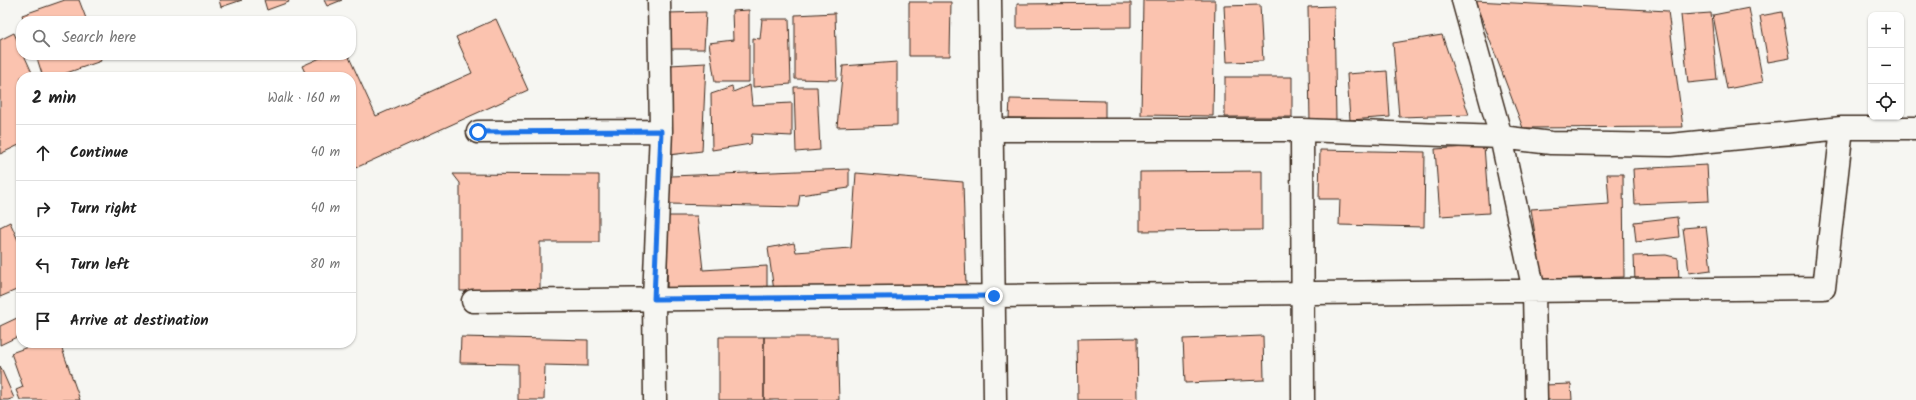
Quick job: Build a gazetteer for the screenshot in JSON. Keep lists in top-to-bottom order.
{
  "page": {
    "map_buttons": ["+", "−"],
    "search": "Search here",
    "heading": ["2 min", "Walk · 160 m"],
    "list": [
      ["Continue", "40 m"],
      ["Turn right", "40 m"],
      ["Turn left", "80 m"],
      "Arrive at destination"
    ]
  }
}
